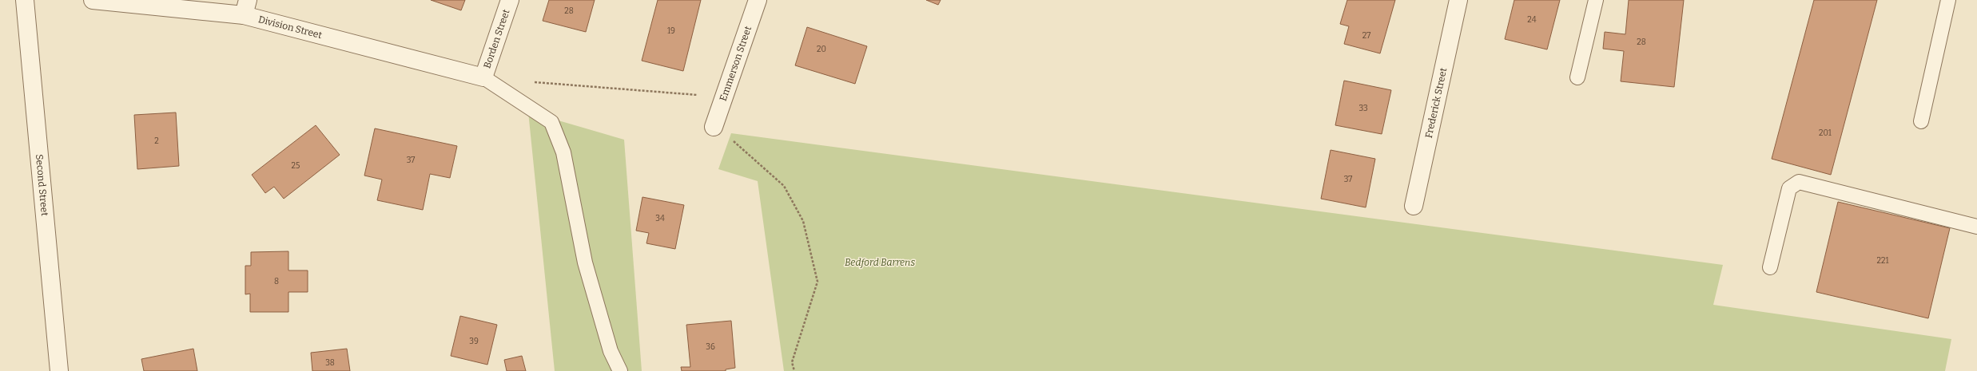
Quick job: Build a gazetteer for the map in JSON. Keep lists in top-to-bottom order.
{
  "streets": {
    "street": [
      "Division Street",
      "Borden Street",
      "Emmerson Street",
      "Frederick Street",
      "Second Street"
    ]
  },
  "crossings": [
    ["Division Street", "Borden Street"]
  ],
  "parks": ["Bedford Barrens"],
  "house_numbers": [
    "28",
    "24",
    "19",
    "27",
    "28",
    "20",
    "33",
    "201",
    "2",
    "37",
    "25",
    "37",
    "34",
    "221",
    "8",
    "39",
    "36",
    "38"
  ]
}
